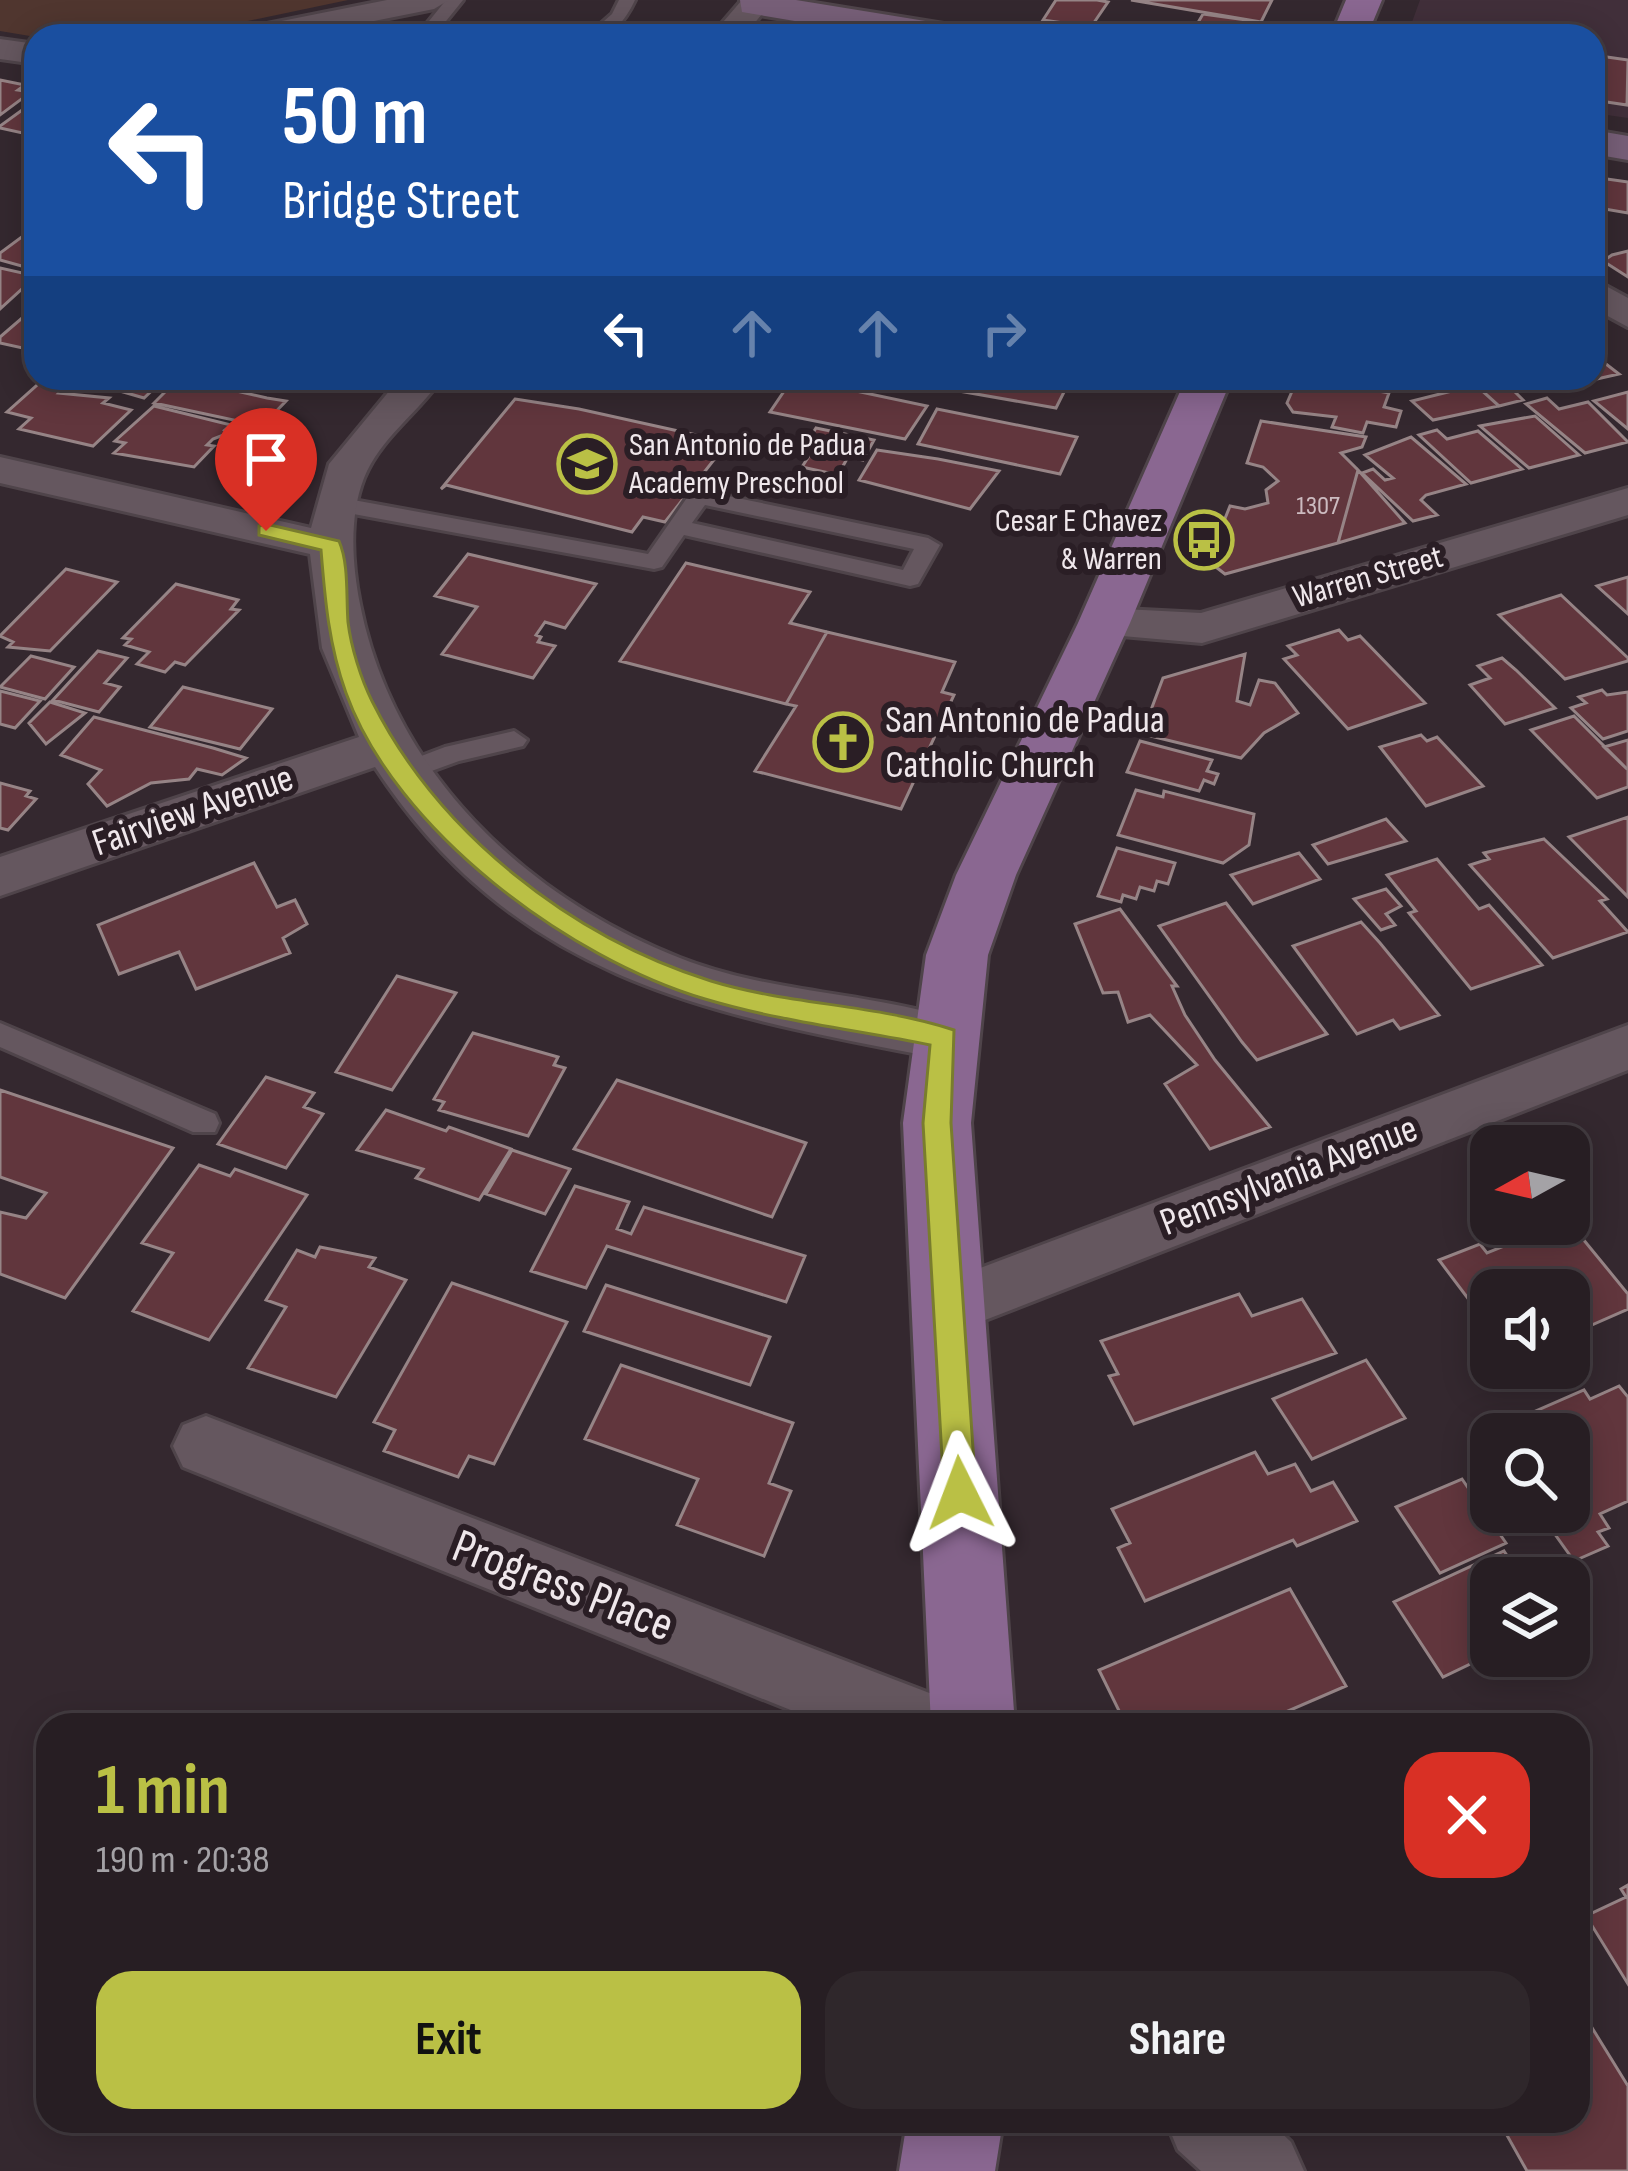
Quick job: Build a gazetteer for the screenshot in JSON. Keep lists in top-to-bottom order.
{
  "streets": {
    "street": [
      "Warren Street",
      "Fairview Avenue",
      "Pennsylvania Avenue",
      "Progress Place"
    ]
  },
  "places": {
    "school or university": ["San Antonio de Padua Academy Preschool"],
    "bus stop": ["Cesar E Chavez & Warren"],
    "church": ["San Antonio de Padua Catholic Church"]
  },
  "house_numbers": ["1307"],
  "north": "left",
  "page": {
    "turn": ["50 m", "Bridge Street"],
    "heading": ["1 min", "190 m · 20:38"],
    "buttons": ["Exit", "Share"]
  }
}
